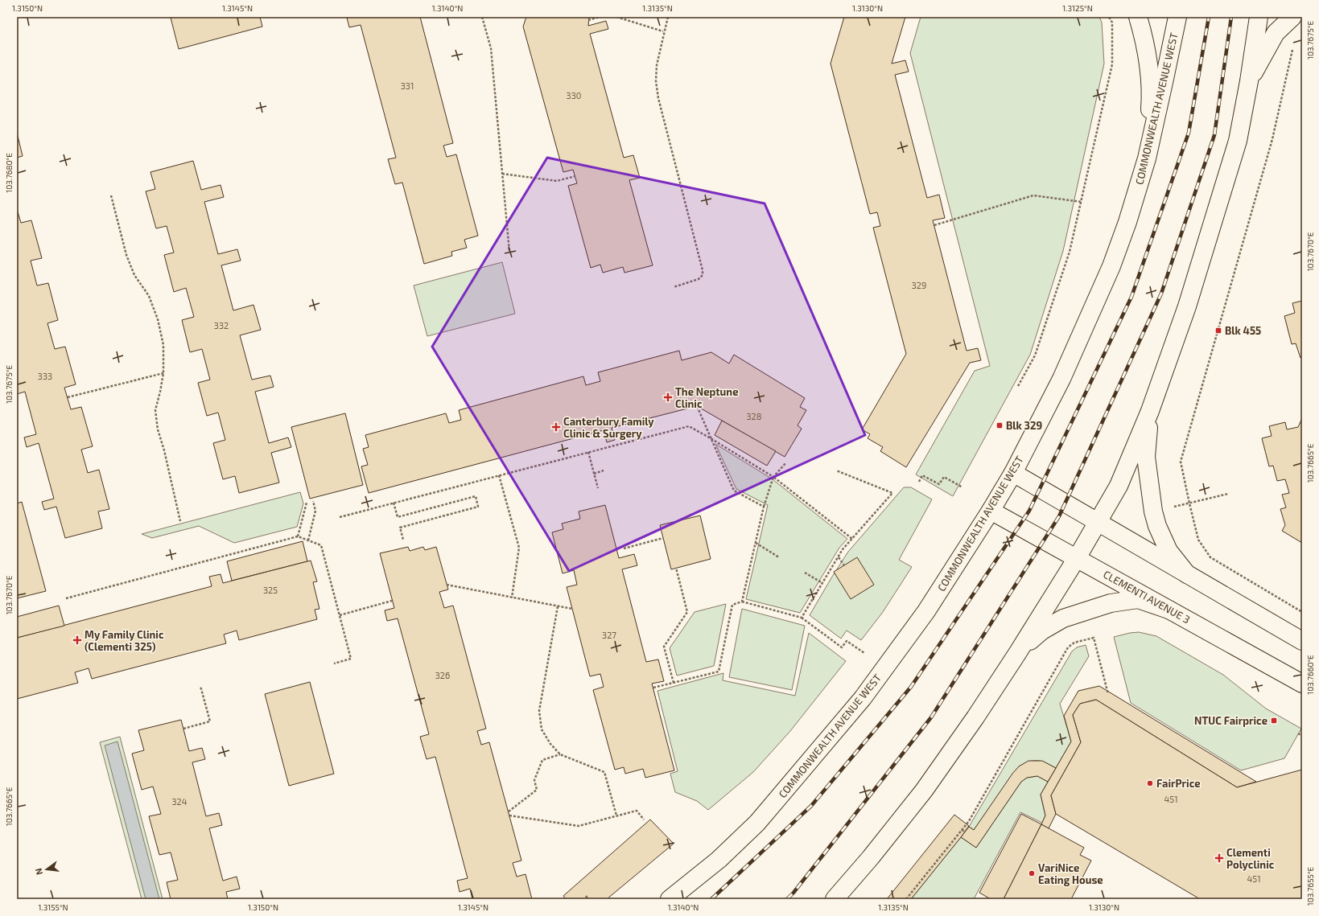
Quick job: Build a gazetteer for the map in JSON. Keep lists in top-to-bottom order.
{
  "streets": {
    "main road": ["COMMONWEALTH AVENUE WEST", "CLEMENTI AVENUE 3"]
  },
  "crossings": [
    ["COMMONWEALTH AVENUE WEST", "CLEMENTI AVENUE 3"]
  ],
  "places": {
    "transit": ["Blk 455", "Blk 329", "NTUC Fairprice"],
    "health": [
      "The Neptune Clinic",
      "Canterbury Family Clinic & Surgery",
      "My Family Clinic (Clementi 325)",
      "Clementi Polyclinic"
    ],
    "other": ["FairPrice", "VariNice Eating House"]
  },
  "house_numbers": [
    "331",
    "330",
    "329",
    "332",
    "333",
    "328",
    "325",
    "327",
    "326",
    "451",
    "324",
    "451"
  ],
  "north": "left",
  "coordinates": [
    "1.3150°N",
    "1.3145°N",
    "1.3140°N",
    "1.3135°N",
    "1.3130°N",
    "1.3125°N",
    "103.7675°E",
    "103.7680°E",
    "103.7670°E",
    "103.7665°E",
    "103.7660°E",
    "103.7655°E",
    "1.3155°N"
  ]
}
